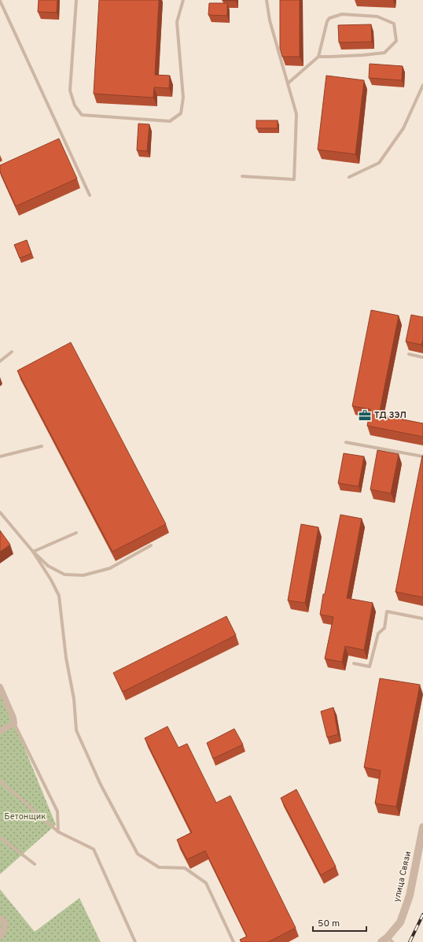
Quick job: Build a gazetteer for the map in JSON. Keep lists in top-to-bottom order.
{
  "streets": {
    "street": ["улица Связи"]
  },
  "parks": ["Бетонщик"],
  "places": {
    "office": ["ТД ЗЭЛ"]
  },
  "scale_bar": "50 m"
}
